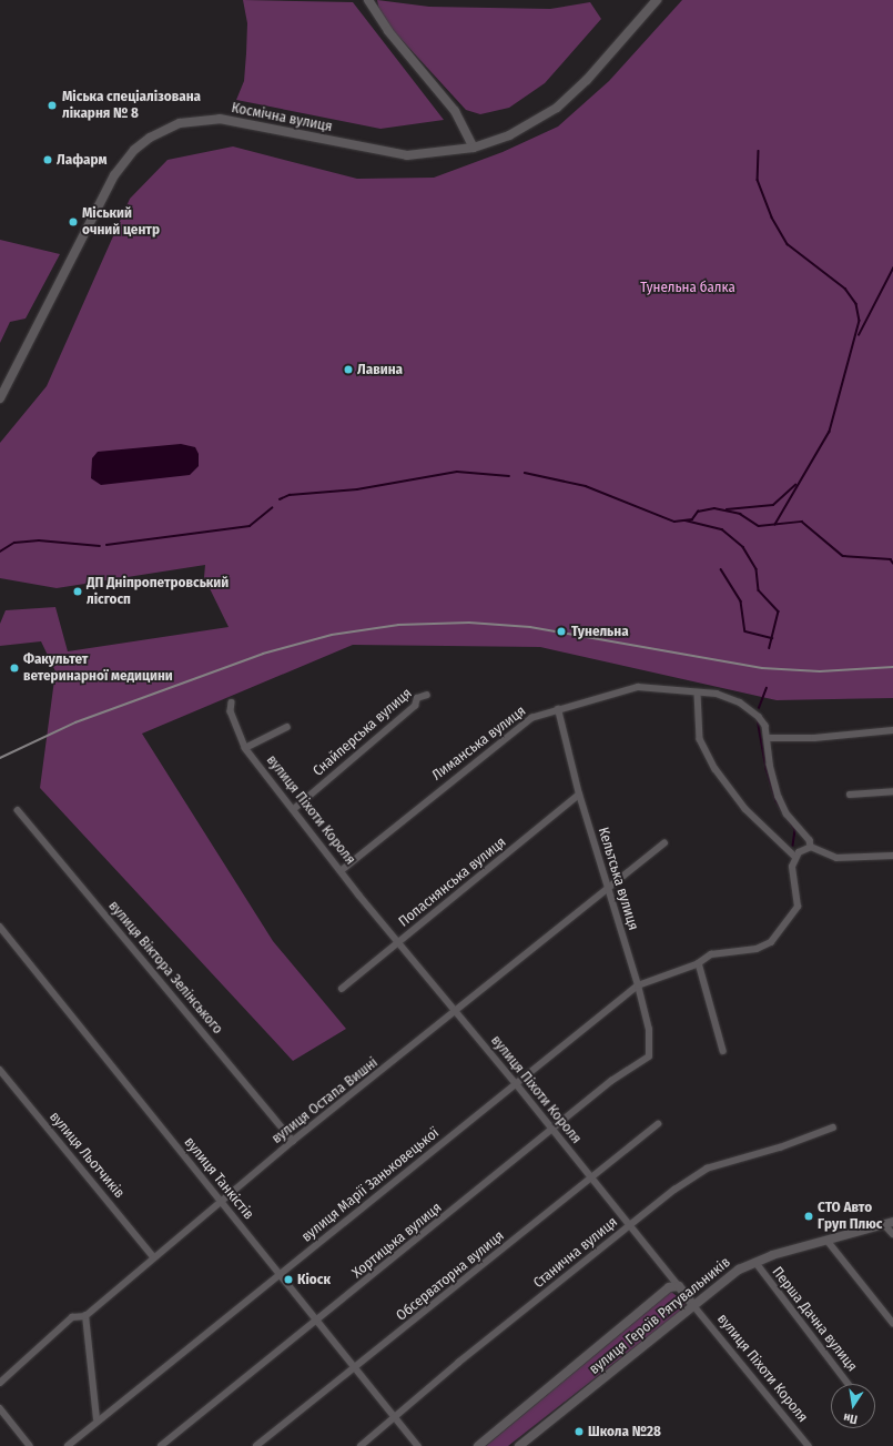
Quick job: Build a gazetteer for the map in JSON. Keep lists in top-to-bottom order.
{
  "streets": {
    "main road": ["Космічна вулиця", "вулиця Піхоти Короля", "вулиця Героїв Рятувальників"],
    "street": [
      "Снайперська вулиця",
      "Лиманська вулиця",
      "Кельтська вулиця",
      "Попаснянська вулиця",
      "вулиця Віктора Зелінського",
      "вулиця Остапа Вишні",
      "вулиця Льотчиків",
      "вулиця Танкістів",
      "вулиця Марії Заньковецької",
      "Хортицька вулиця",
      "Станична вулиця",
      "Обсерваторна вулиця",
      "Перша Дачна вулиця"
    ]
  },
  "crossings": [
    ["Снайперська вулиця", "вулиця Піхоти Короля"],
    ["Лиманська вулиця", "вулиця Піхоти Короля"],
    ["Лиманська вулиця", "Кельтська вулиця"],
    ["вулиця Піхоти Короля", "Попаснянська вулиця"],
    ["вулиця Піхоти Короля", "вулиця Остапа Вишні"],
    ["вулиця Піхоти Короля", "вулиця Марії Заньковецької"],
    ["вулиця Піхоти Короля", "Хортицька вулиця"],
    ["вулиця Піхоти Короля", "Станична вулиця"],
    ["вулиця Піхоти Короля", "Обсерваторна вулиця"],
    ["вулиця Піхоти Короля", "вулиця Героїв Рятувальників"],
    ["Кельтська вулиця", "Попаснянська вулиця"],
    ["Кельтська вулиця", "вулиця Остапа Вишні"],
    ["Кельтська вулиця", "вулиця Марії Заньковецької"],
    ["Кельтська вулиця", "Хортицька вулиця"],
    ["вулиця Віктора Зелінського", "вулиця Остапа Вишні"],
    ["вулиця Остапа Вишні", "вулиця Льотчиків"],
    ["вулиця Остапа Вишні", "вулиця Танкістів"],
    ["вулиця Танкістів", "вулиця Марії Заньковецької"],
    ["вулиця Танкістів", "Хортицька вулиця"],
    ["вулиця Танкістів", "Станична вулиця"],
    ["вулиця Танкістів", "Обсерваторна вулиця"],
    ["вулиця Героїв Рятувальників", "Перша Дачна вулиця"]
  ],
  "parks": ["Тунельна балка"],
  "places": [
    "Міська спеціалізована лікарня № 8",
    "Лафарм",
    "Міський очний центр",
    "Лавина",
    "ДП Дніпропетровський лісгосп",
    "Тунельна",
    "Факультет ветеринарної медицини",
    "СТО Авто Груп Плюс",
    "Кіоск",
    "Школа №28"
  ],
  "north": "bottom"
}
